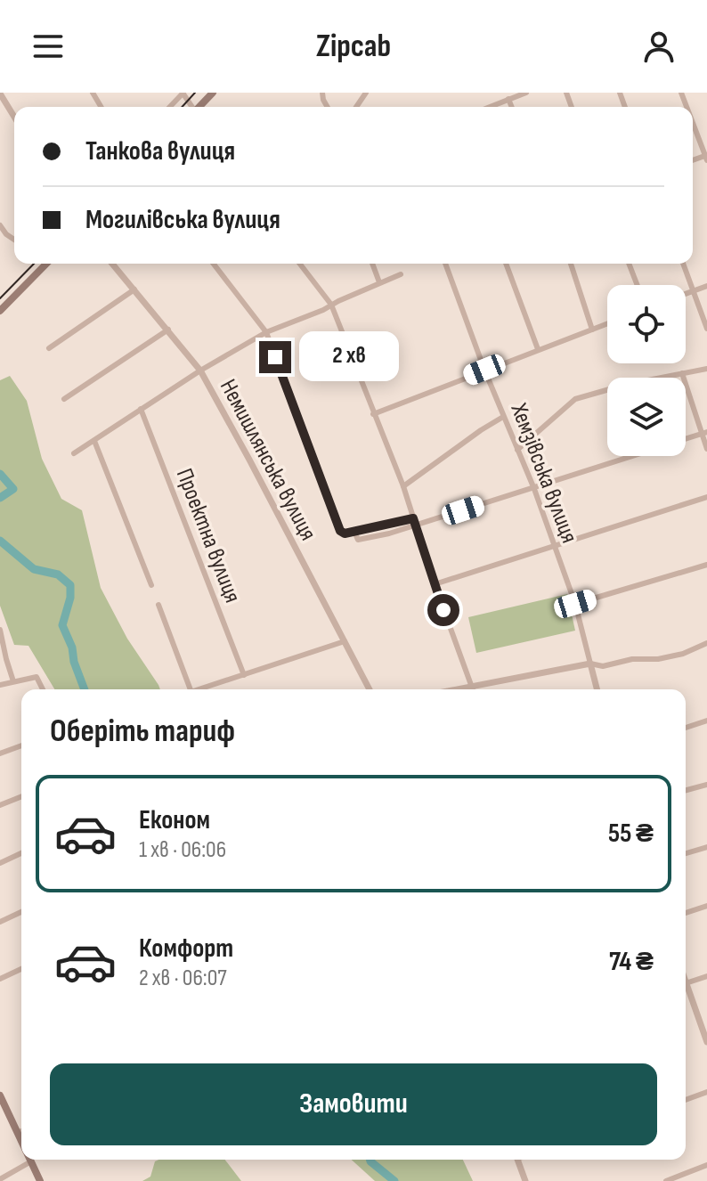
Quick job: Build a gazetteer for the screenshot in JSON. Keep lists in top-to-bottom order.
{
  "streets": {
    "street": ["Немишлянська вулиця", "Хемзівська вулиця", "Проектна вулиця"]
  },
  "page": {
    "header": "Zipcab",
    "banner": ["Танкова вулиця", "Могилівська вулиця"],
    "bubble": "2 хв",
    "heading": "Оберіть тариф",
    "list": [
      {
        "name": "Економ",
        "note": "1 хв · 06:06",
        "value": "55 ₴"
      },
      {
        "name": "Комфорт",
        "note": "2 хв · 06:07",
        "value": "74 ₴"
      }
    ],
    "buttons": "Замовити"
  }
}
